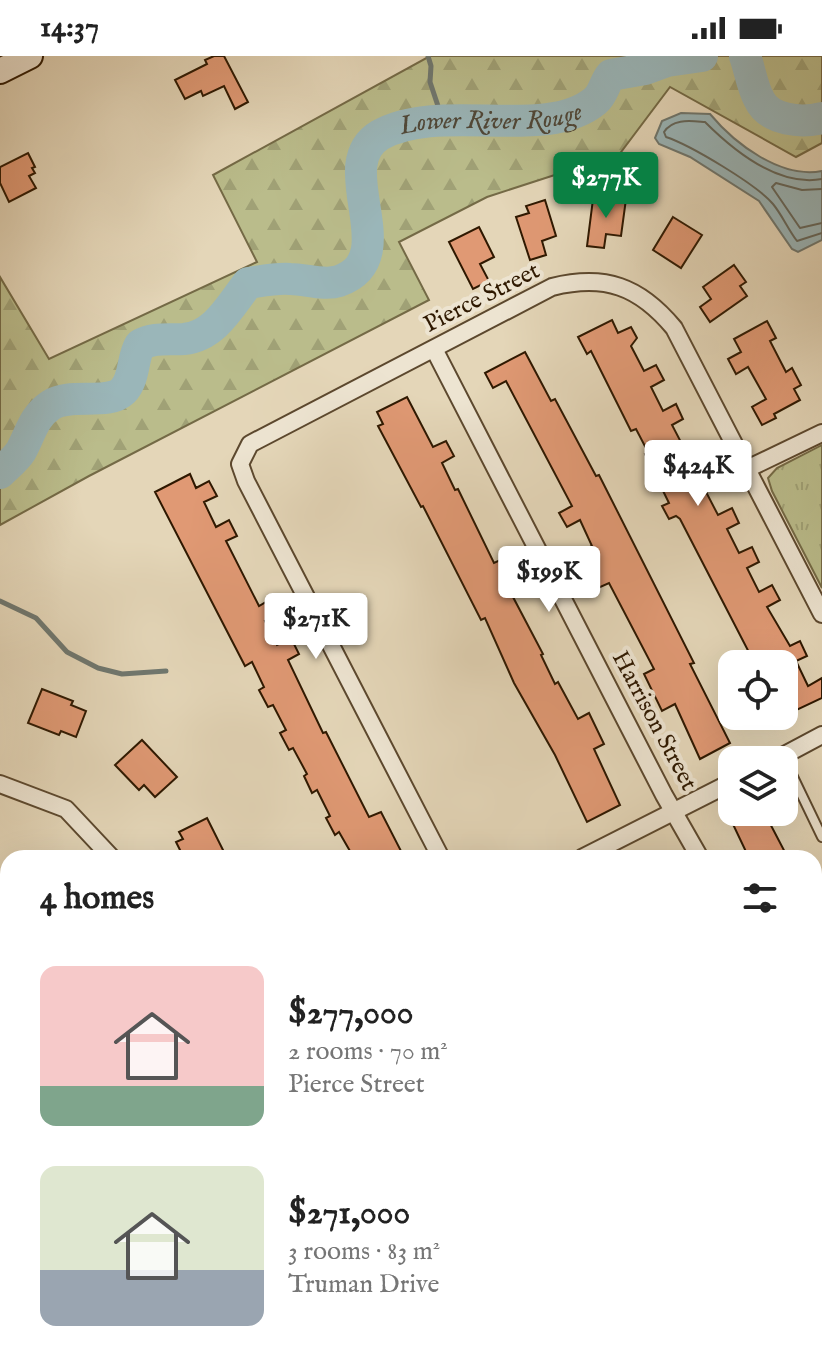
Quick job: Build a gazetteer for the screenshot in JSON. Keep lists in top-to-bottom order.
{
  "streets": {
    "street": ["Pierce Street", "Harrison Street"]
  },
  "crossings": [
    ["Pierce Street", "Harrison Street"]
  ],
  "water": ["Lower River Rouge"],
  "page": {
    "status": "14:37",
    "price": [
      "$277K",
      "$424K",
      "$199K",
      "$271K"
    ],
    "heading": "4 homes",
    "list": [
      {
        "name": "$277,000",
        "note": "2 rooms · 70 m² · Pierce Street"
      },
      {
        "name": "$271,000",
        "note": "3 rooms · 83 m² · Truman Drive"
      }
    ]
  }
}
